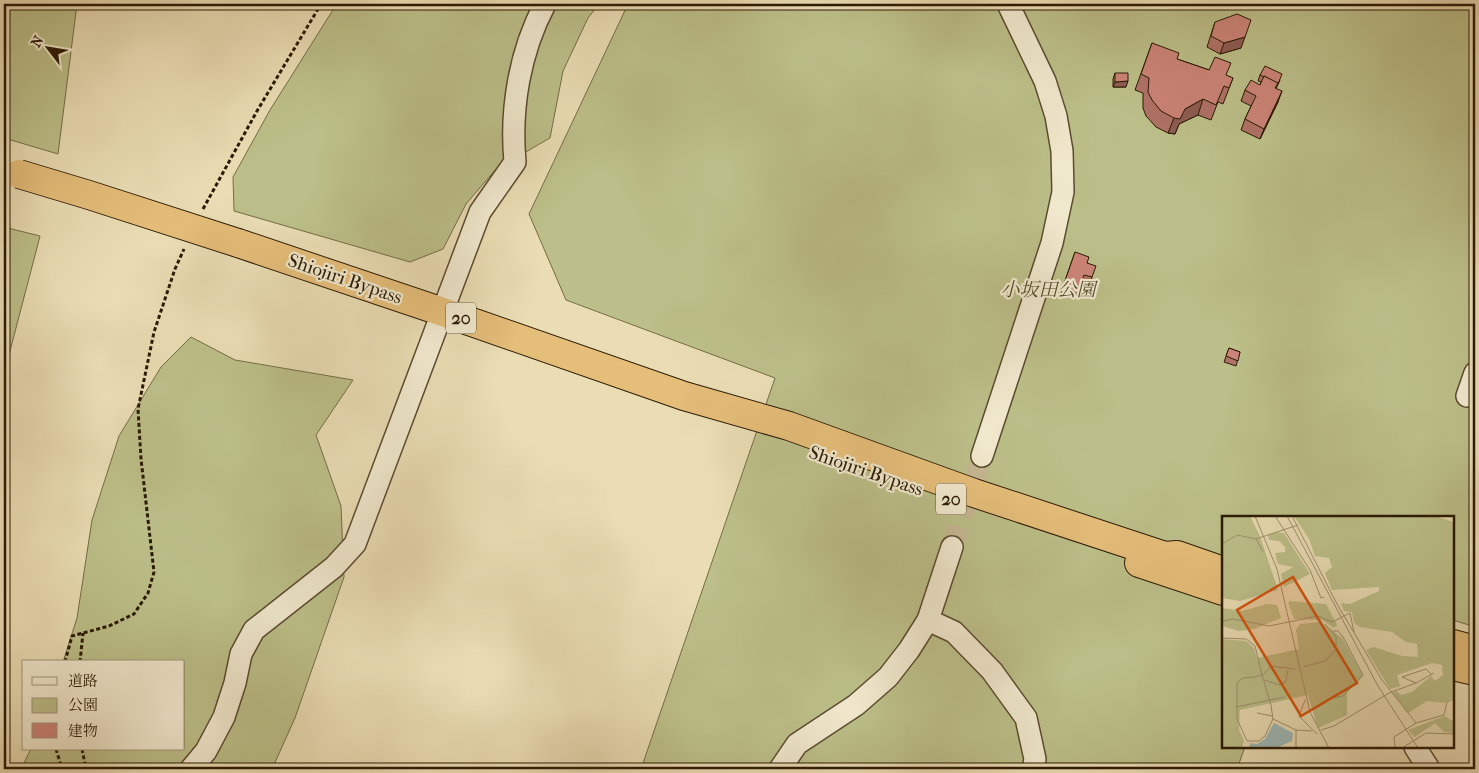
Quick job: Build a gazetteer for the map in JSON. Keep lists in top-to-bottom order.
{
  "streets": {
    "highway": ["Shiojiri Bypass", "20"]
  },
  "parks": ["小坂田公園"],
  "legend": ["道路", "公園", "建物"],
  "north": "top left"
}
